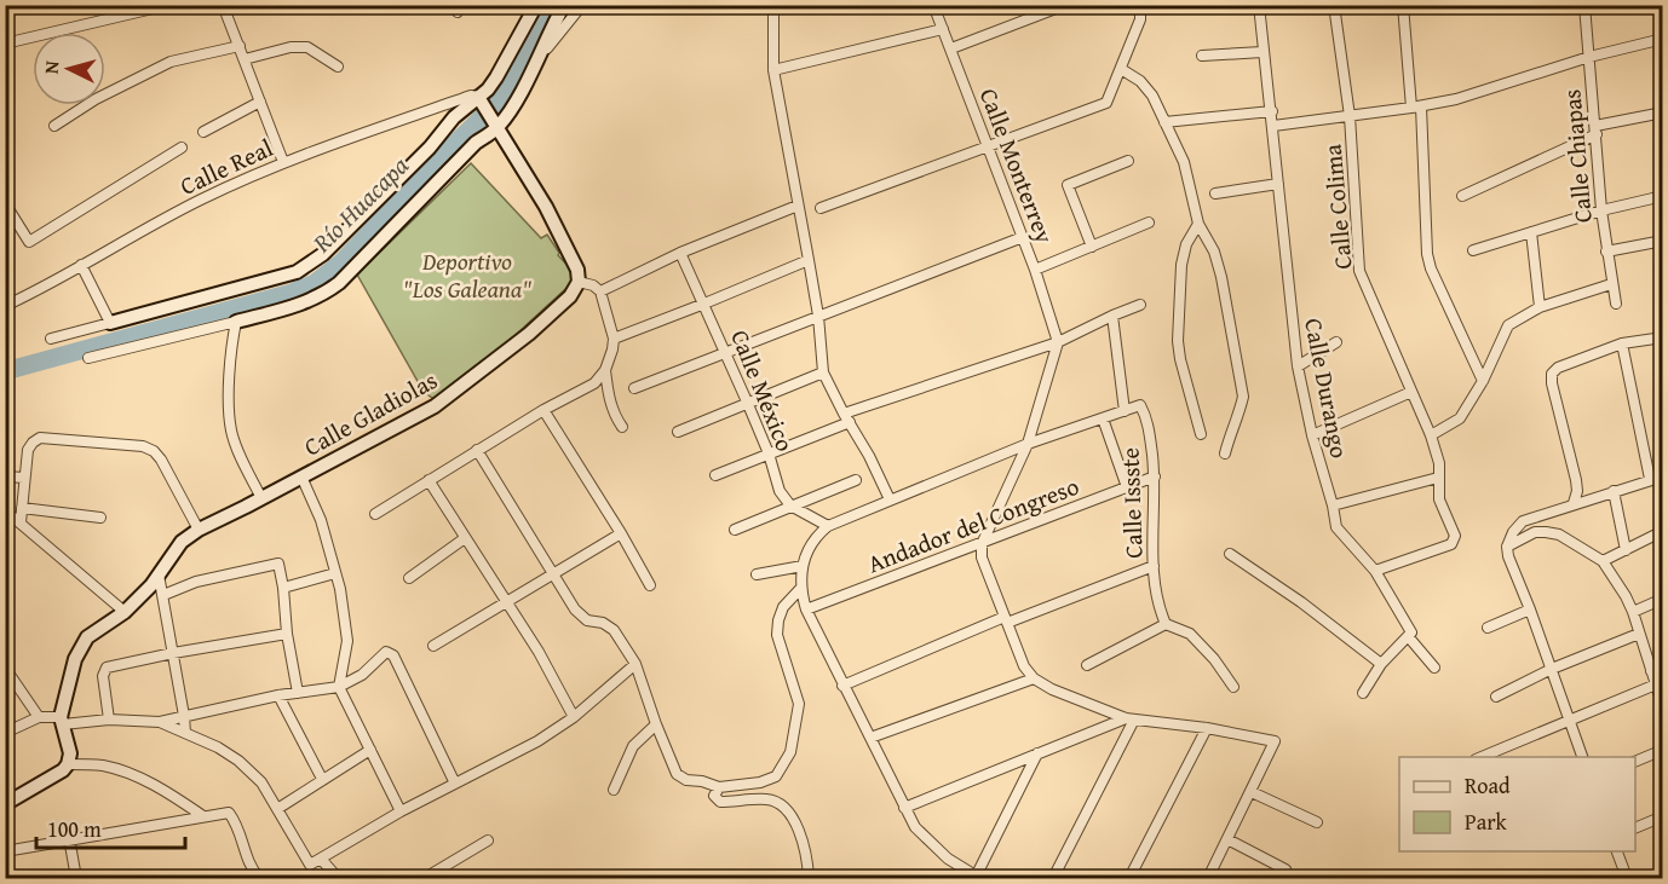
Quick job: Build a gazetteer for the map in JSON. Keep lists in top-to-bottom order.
{
  "streets": {
    "main road": ["Calle Gladiolas"],
    "street": [
      "Calle Chiapas",
      "Calle Monterrey",
      "Calle Real",
      "Calle Colima",
      "Calle Durango",
      "Calle México",
      "Calle Issste",
      "Andador del Congreso"
    ]
  },
  "crossings": [
    ["Calle Colima", "Calle Durango"],
    ["Calle Issste", "Andador del Congreso"]
  ],
  "water": ["Río Huacapa"],
  "parks": ["Deportivo \"Los Galeana\""],
  "legend": ["Road", "Park"],
  "scale_bar": "100 m",
  "north": "left"
}
